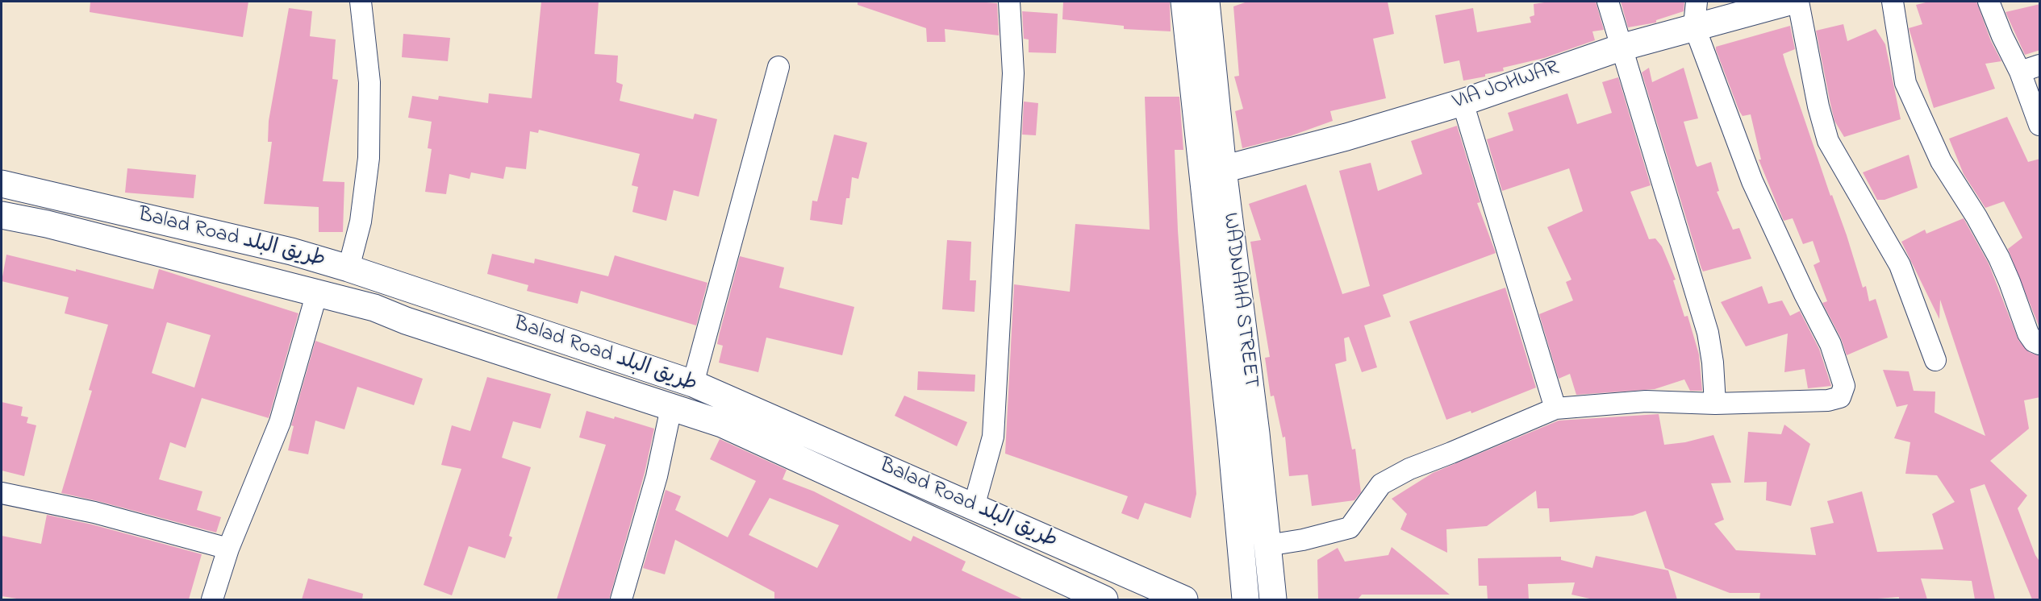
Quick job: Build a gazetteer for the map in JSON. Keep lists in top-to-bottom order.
{
  "streets": {
    "main road": ["VIA JOHWAR", "Balad Road طريق البلد", "WADNAHA STREET"]
  },
  "crossings": [
    ["VIA JOHWAR", "WADNAHA STREET"]
  ]
}
